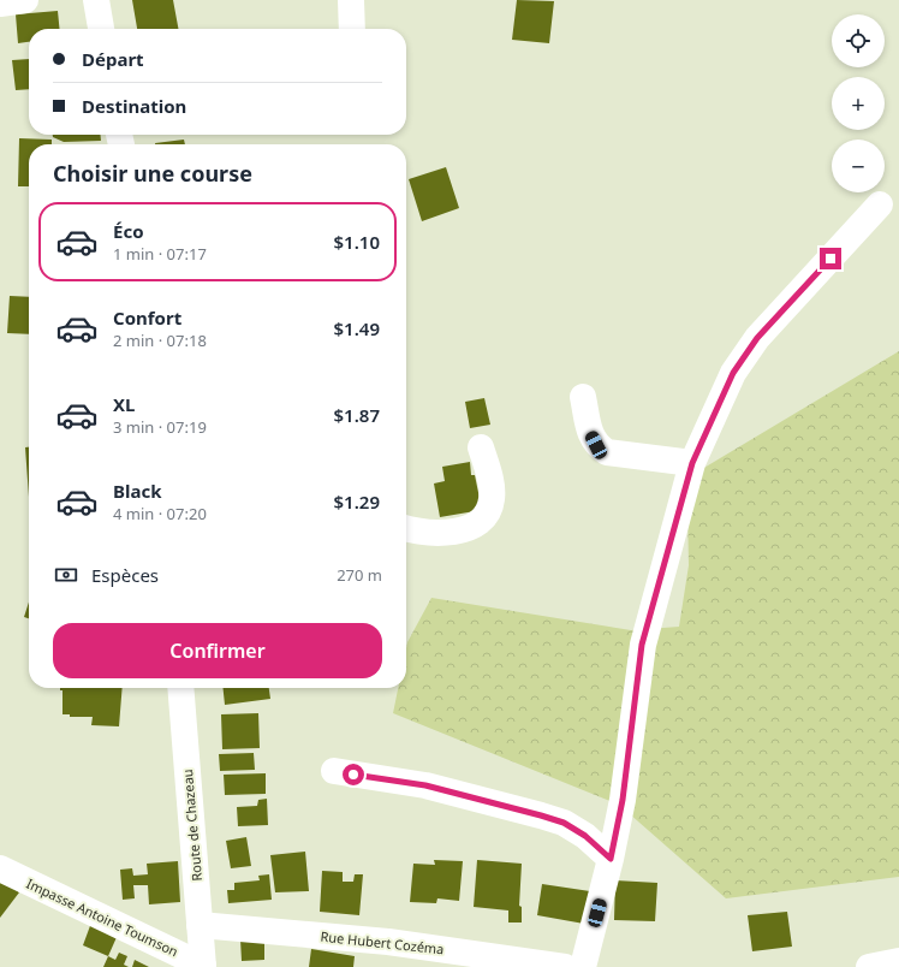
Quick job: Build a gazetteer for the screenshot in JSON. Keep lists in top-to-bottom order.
{
  "streets": {
    "street": ["Route de Chazeau", "Impasse Antoine Toumson", "Rue Hubert Cozéma"]
  },
  "crossings": [
    ["Route de Chazeau", "Impasse Antoine Toumson"],
    ["Route de Chazeau", "Rue Hubert Cozéma"]
  ],
  "page": {
    "map_buttons": ["+", "−"],
    "banner": ["Départ", "Destination"],
    "heading": "Choisir une course",
    "list": [
      {
        "name": "Éco",
        "note": "1 min · 07:17",
        "value": "$1.10"
      },
      {
        "name": "Confort",
        "note": "2 min · 07:18",
        "value": "$1.49"
      },
      {
        "name": "XL",
        "note": "3 min · 07:19",
        "value": "$1.87"
      },
      {
        "name": "Black",
        "note": "4 min · 07:20",
        "value": "$1.29"
      }
    ],
    "pay": ["Espèces", "270 m"],
    "buttons": "Confirmer"
  }
}
